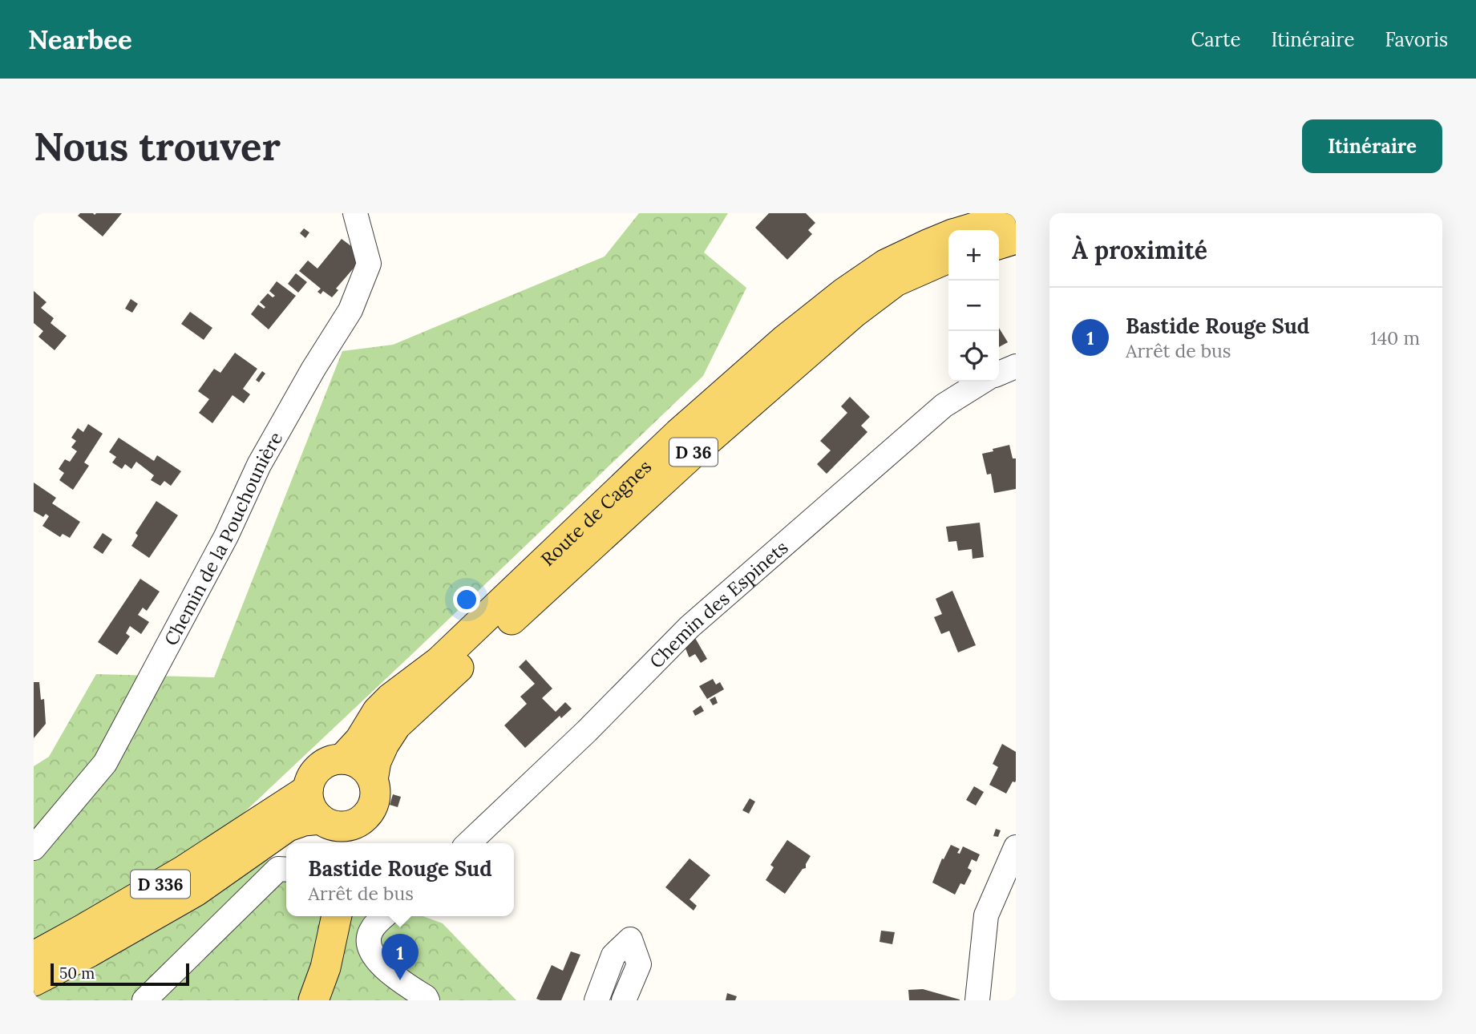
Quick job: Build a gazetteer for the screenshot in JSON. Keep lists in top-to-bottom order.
{
  "streets": {
    "main road": ["D 36", "Route de Cagnes", "D 336"],
    "street": ["Chemin de la Pouchounière", "Chemin des Espinets"]
  },
  "crossings": [
    ["Route de Cagnes", "D 336"]
  ],
  "scale_bar": "50 m",
  "page": {
    "header": "Nearbee",
    "nav": ["Carte", "Itinéraire", "Favoris"],
    "buttons": "Itinéraire",
    "title": "Nous trouver",
    "heading": "À proximité",
    "map_buttons": ["+", "−"],
    "list": [
      {
        "mark": "1",
        "name": "Bastide Rouge Sud",
        "note": "Arrêt de bus",
        "value": "140 m"
      }
    ],
    "popup": ["Bastide Rouge Sud", "Arrêt de bus"],
    "pins": "1",
    "scale": "50 m"
  }
}
